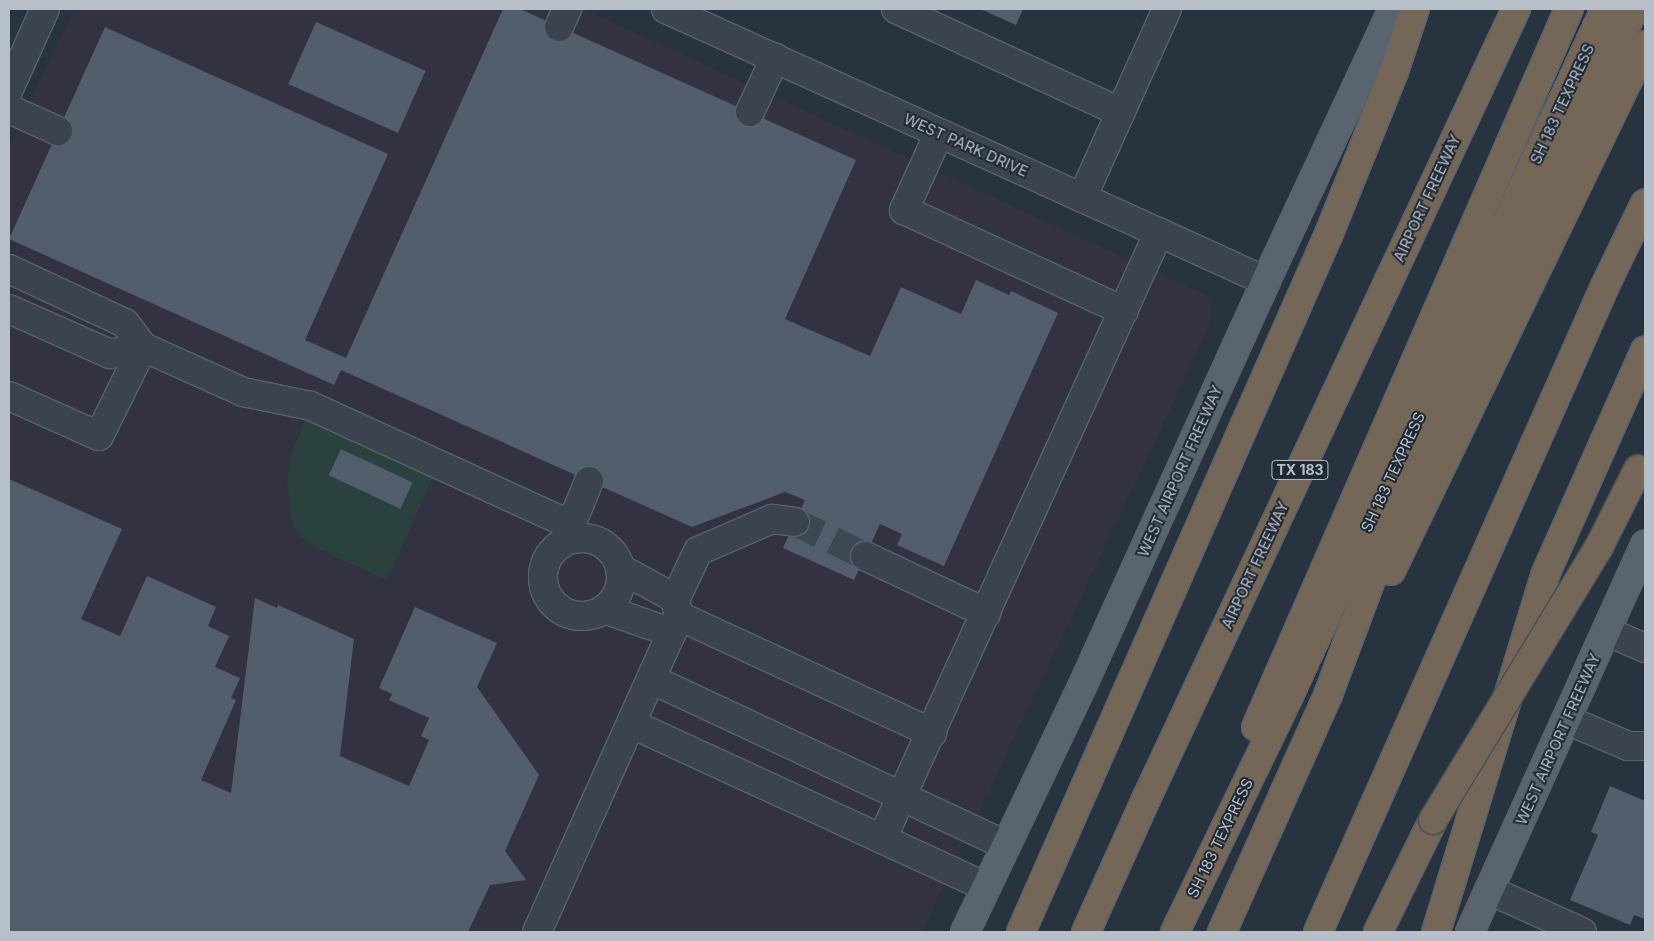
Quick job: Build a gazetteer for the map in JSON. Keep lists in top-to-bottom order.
{
  "streets": {
    "highway": ["SH 183 TEXPRESS", "AIRPORT FREEWAY", "TX 183"],
    "main road": ["WEST AIRPORT FREEWAY"],
    "street": ["WEST PARK DRIVE"]
  },
  "crossings": [
    ["WEST PARK DRIVE", "WEST AIRPORT FREEWAY"]
  ]
}
